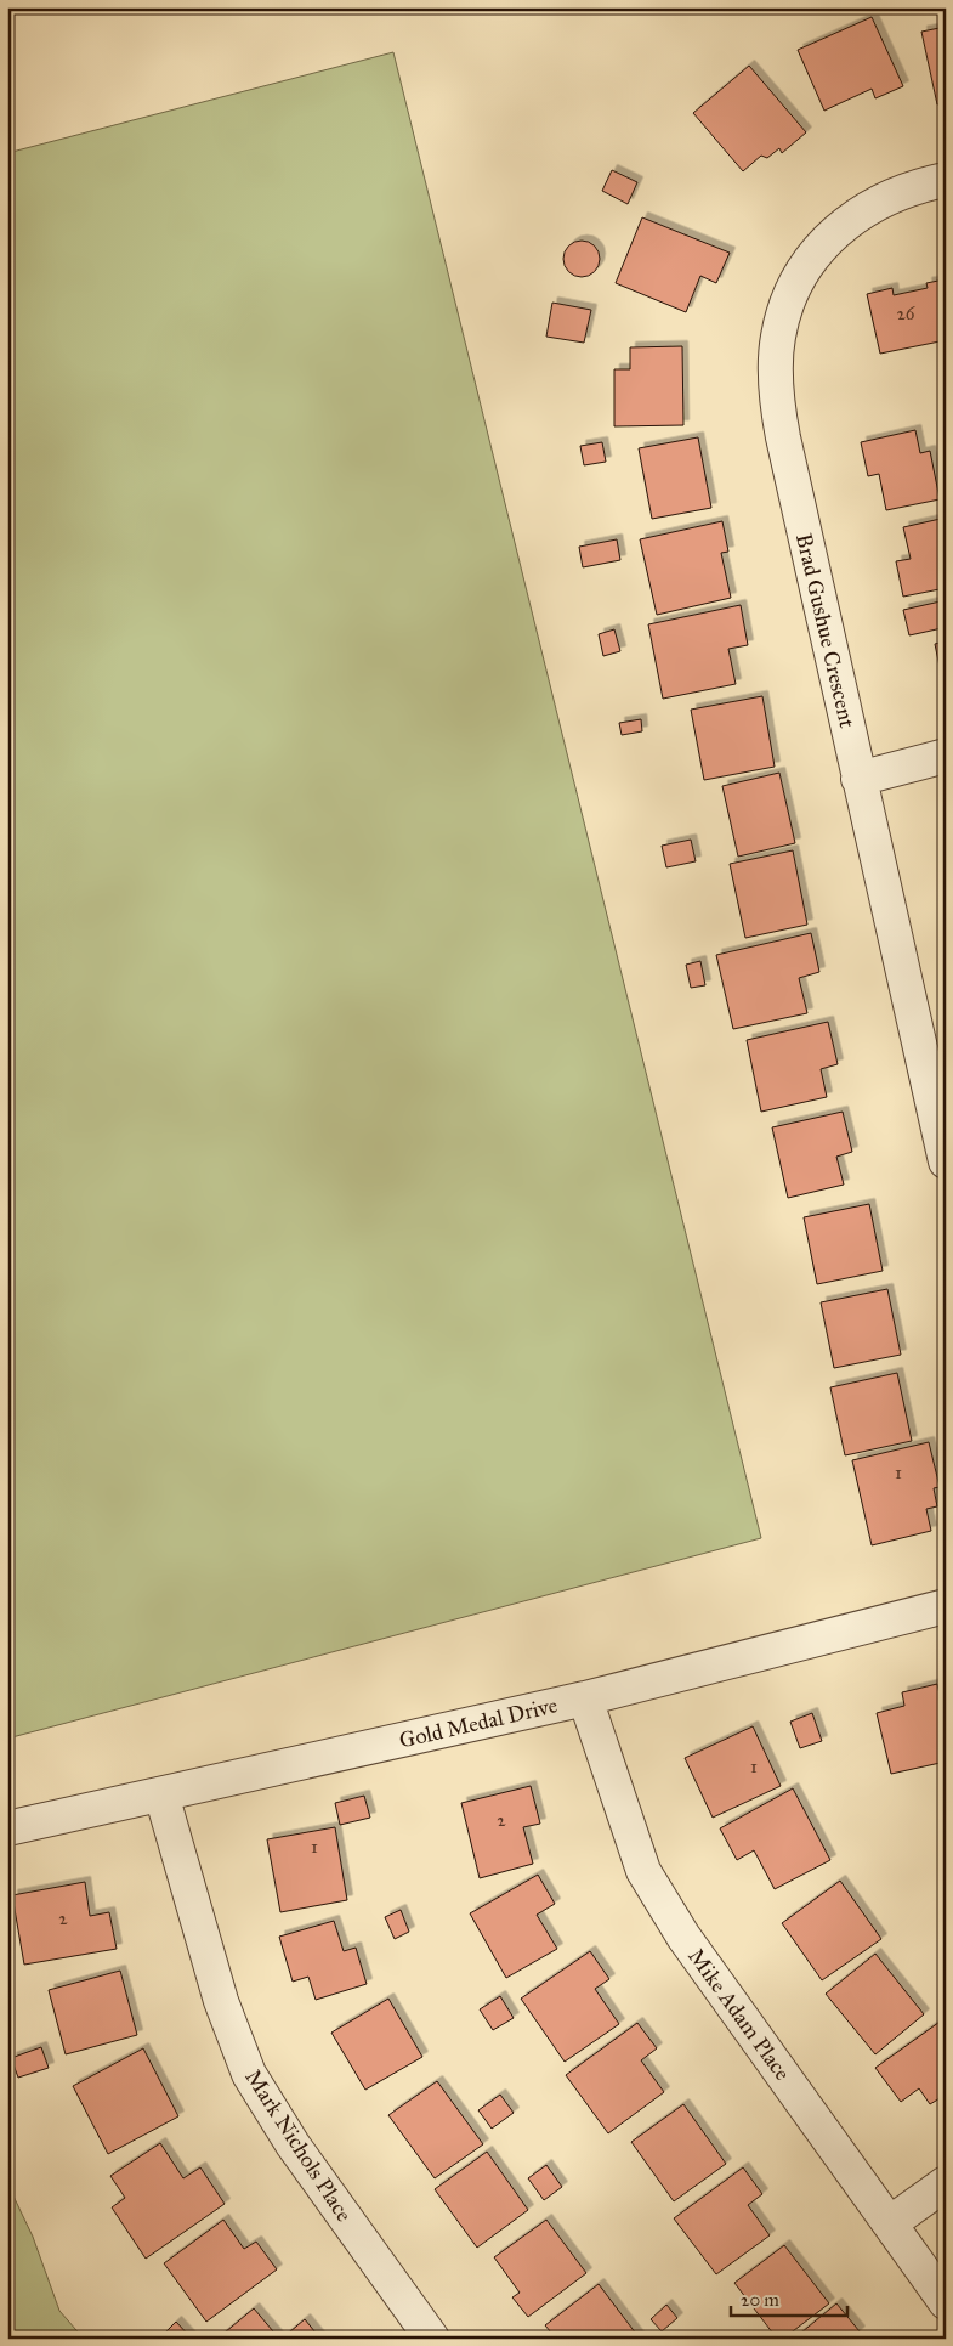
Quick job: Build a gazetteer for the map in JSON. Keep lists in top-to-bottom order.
{
  "streets": {
    "street": [
      "Brad Gushue Crescent",
      "Gold Medal Drive",
      "Mike Adam Place",
      "Mark Nichols Place"
    ]
  },
  "crossings": [
    ["Gold Medal Drive", "Mike Adam Place"],
    ["Gold Medal Drive", "Mark Nichols Place"]
  ],
  "house_numbers": [
    "26",
    "1",
    "1",
    "2",
    "1",
    "2"
  ],
  "scale_bar": "20 m"
}
